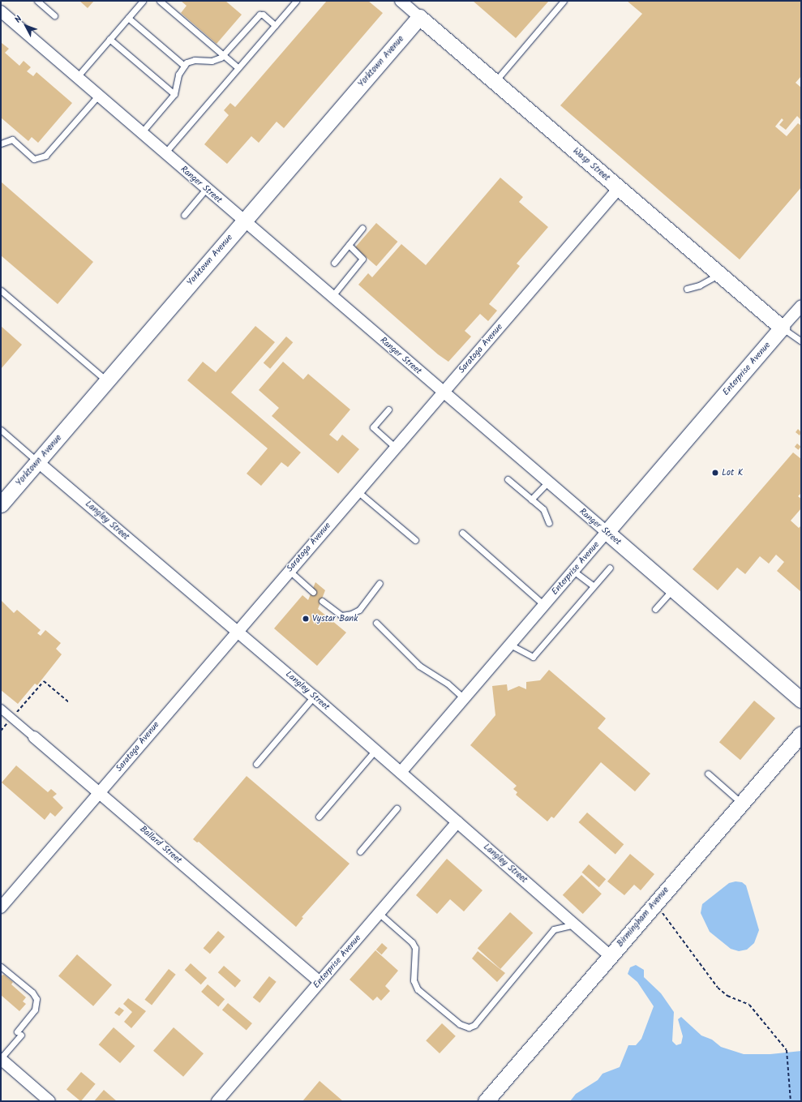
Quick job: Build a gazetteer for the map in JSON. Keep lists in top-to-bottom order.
{
  "streets": {
    "main road": [
      "Yorktown Avenue",
      "Wasp Street",
      "Ranger Street",
      "Enterprise Avenue",
      "Birmingham Avenue"
    ],
    "street": ["Saratoga Avenue", "Langley Street", "Ballard Street"]
  },
  "crossings": [
    ["Yorktown Avenue", "Wasp Street"],
    ["Yorktown Avenue", "Ranger Street"],
    ["Yorktown Avenue", "Langley Street"],
    ["Wasp Street", "Saratoga Avenue"],
    ["Wasp Street", "Enterprise Avenue"],
    ["Ranger Street", "Saratoga Avenue"],
    ["Ranger Street", "Enterprise Avenue"],
    ["Saratoga Avenue", "Langley Street"],
    ["Saratoga Avenue", "Ballard Street"],
    ["Enterprise Avenue", "Langley Street"],
    ["Enterprise Avenue", "Ballard Street"],
    ["Langley Street", "Birmingham Avenue"]
  ],
  "places": ["Lot K", "Vystar Bank"],
  "north": "top left"
}
